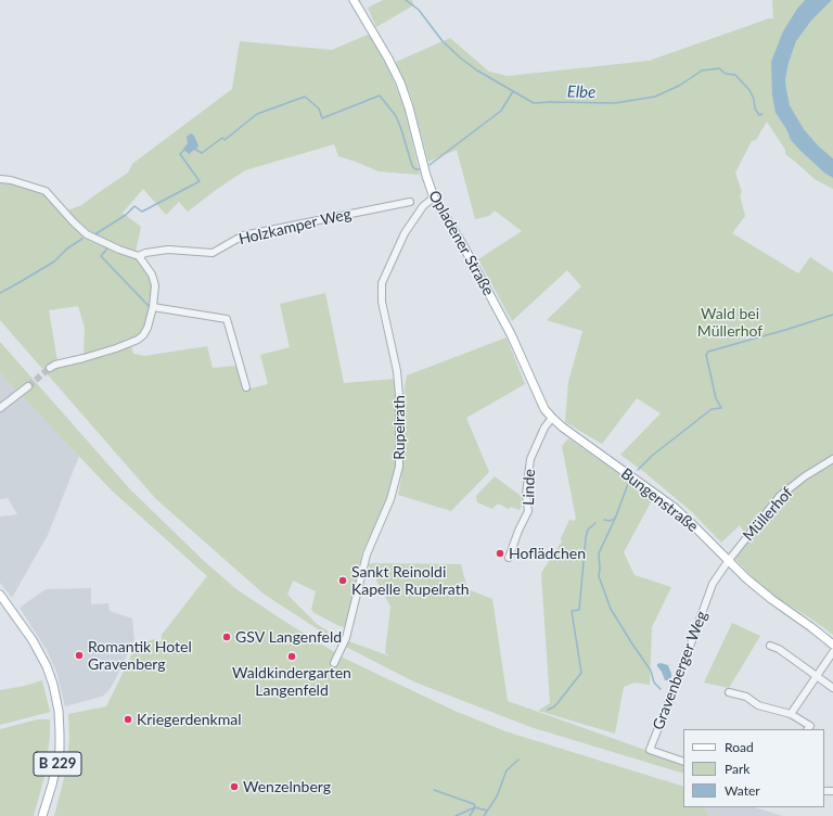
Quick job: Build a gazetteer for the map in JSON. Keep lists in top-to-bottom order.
{
  "streets": {
    "main road": ["Opladener Straße", "Bungenstraße", "B 229"],
    "street": [
      "Holzkamper Weg",
      "Rupelrath",
      "Linde",
      "Müllerhof",
      "Gravenberger Weg"
    ]
  },
  "crossings": [
    ["Opladener Straße", "Rupelrath"],
    ["Opladener Straße", "Linde"],
    ["Opladener Straße", "Bungenstraße"],
    ["Bungenstraße", "Müllerhof"],
    ["Bungenstraße", "Gravenberger Weg"],
    ["Müllerhof", "Gravenberger Weg"]
  ],
  "water": ["Elbe"],
  "parks": ["Wald bei Müllerhof"],
  "places": [
    "Hoflädchen",
    "Sankt Reinoldi Kapelle Rupelrath",
    "GSV Langenfeld",
    "Romantik Hotel Gravenberg",
    "Waldkindergarten Langenfeld",
    "Kriegerdenkmal",
    "Wenzelnberg"
  ],
  "legend": ["Road", "Park", "Water"]
}
